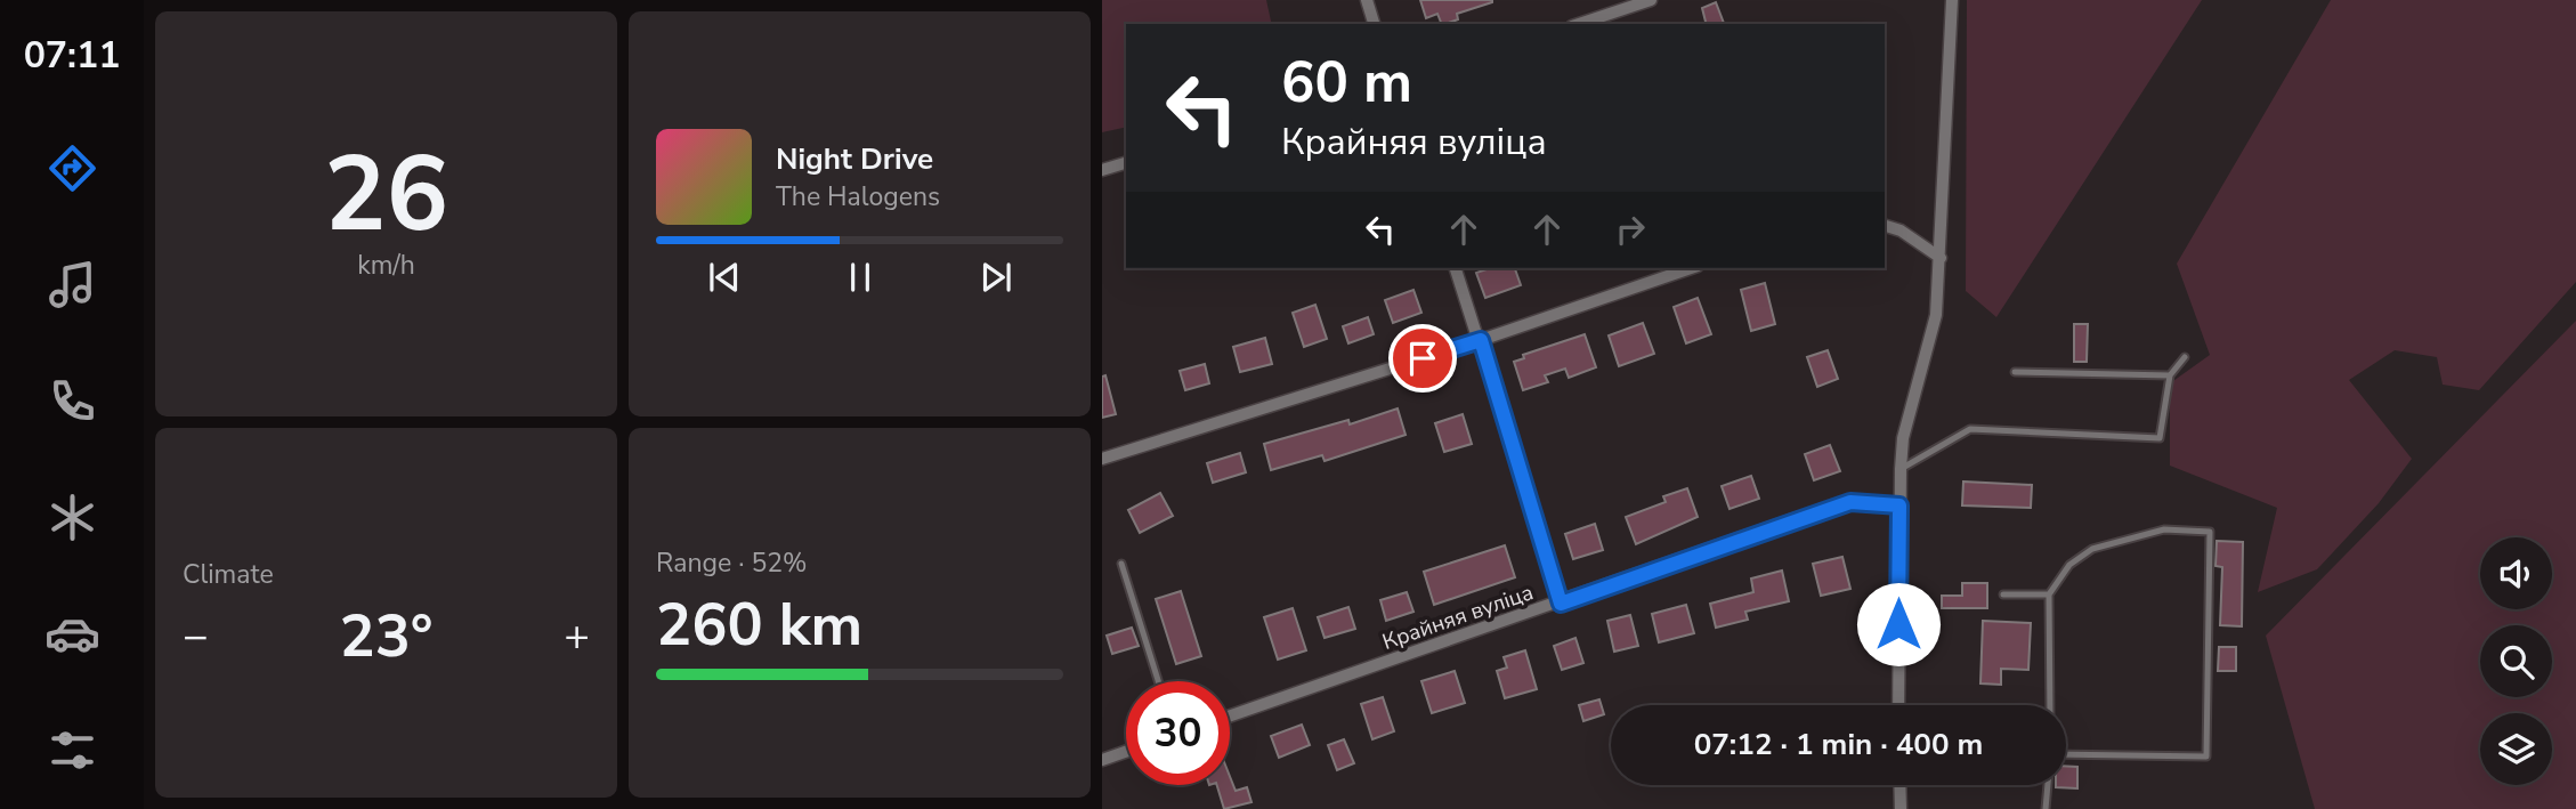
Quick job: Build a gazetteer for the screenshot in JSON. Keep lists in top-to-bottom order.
{
  "streets": {
    "street": ["Крайняя вуліца"]
  },
  "page": {
    "tabs": "07:11",
    "tile": [
      ["26", "km/h"],
      "Climate",
      ["Range · 52%", "260 km"]
    ],
    "turn": ["60 m", "Крайняя вуліца"],
    "song": ["Night Drive", "The Halogens"],
    "heat": ["−", "23°", "+"],
    "limit": "30",
    "trip": "07:12 · 1 min · 400 m"
  }
}
